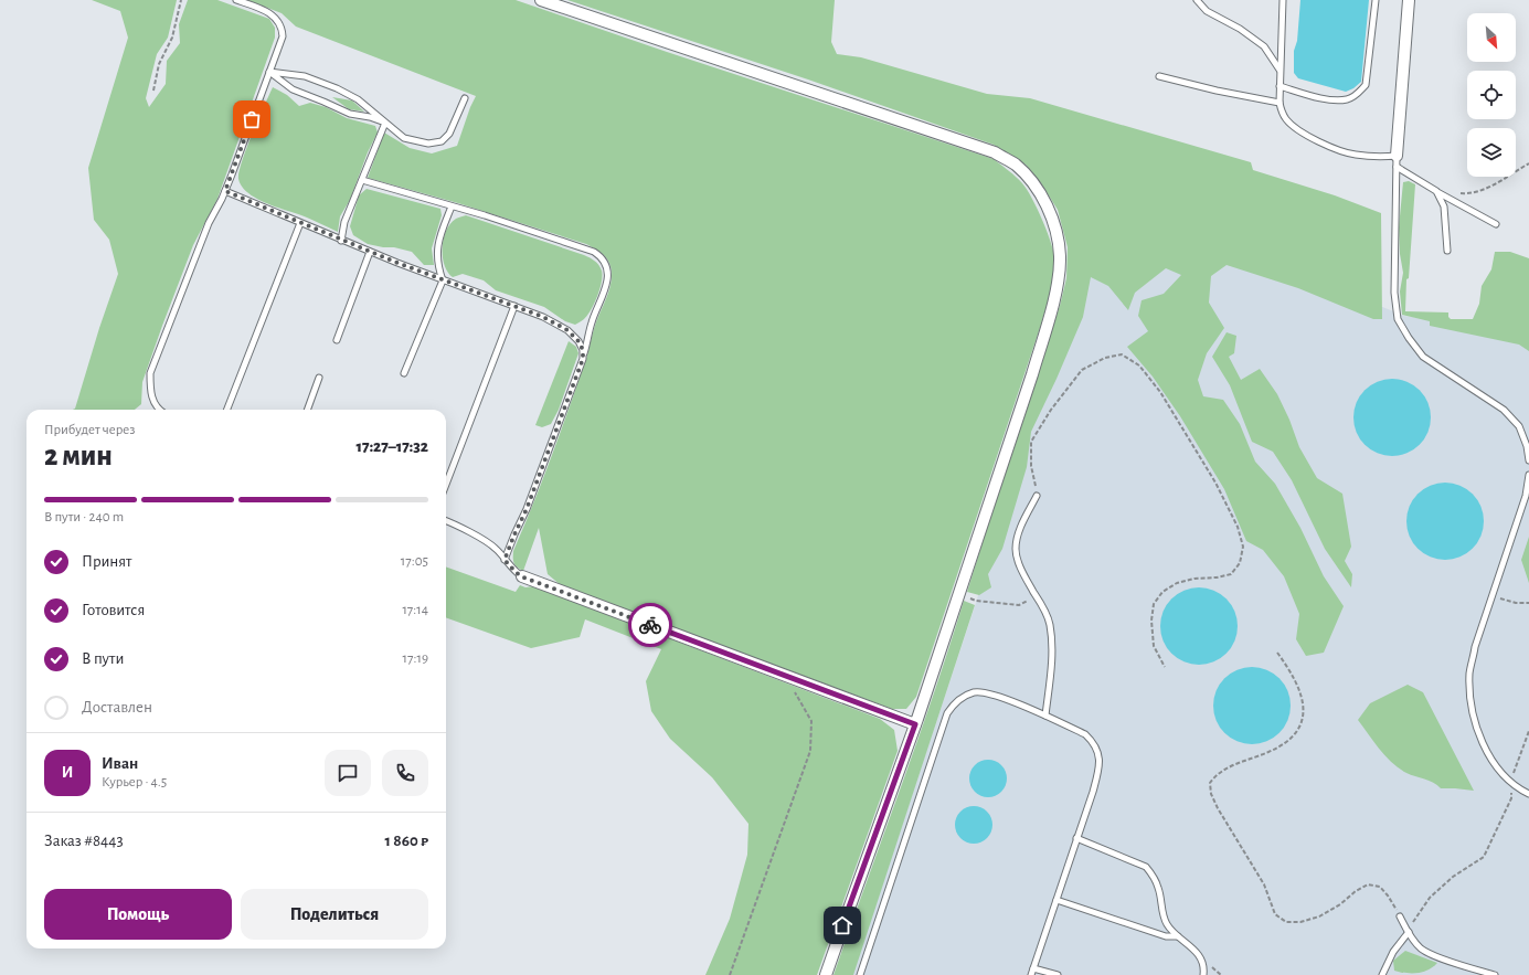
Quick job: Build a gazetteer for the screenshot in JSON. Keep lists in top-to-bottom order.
{
  "north": "bottom right",
  "page": {
    "heading": ["2 мин", "Прибудет через", "17:27–17:32"],
    "panel": [
      "Иван",
      "Курьер · 4.5",
      "Заказ #8443",
      "1 860 ₽"
    ],
    "bar": "В пути · 240 m",
    "list": [
      ["Принят", "17:05"],
      ["Готовится", "17:14"],
      ["В пути", "17:19"],
      "Доставлен"
    ],
    "round": "И",
    "buttons": ["Помощь", "Поделиться"]
  }
}
